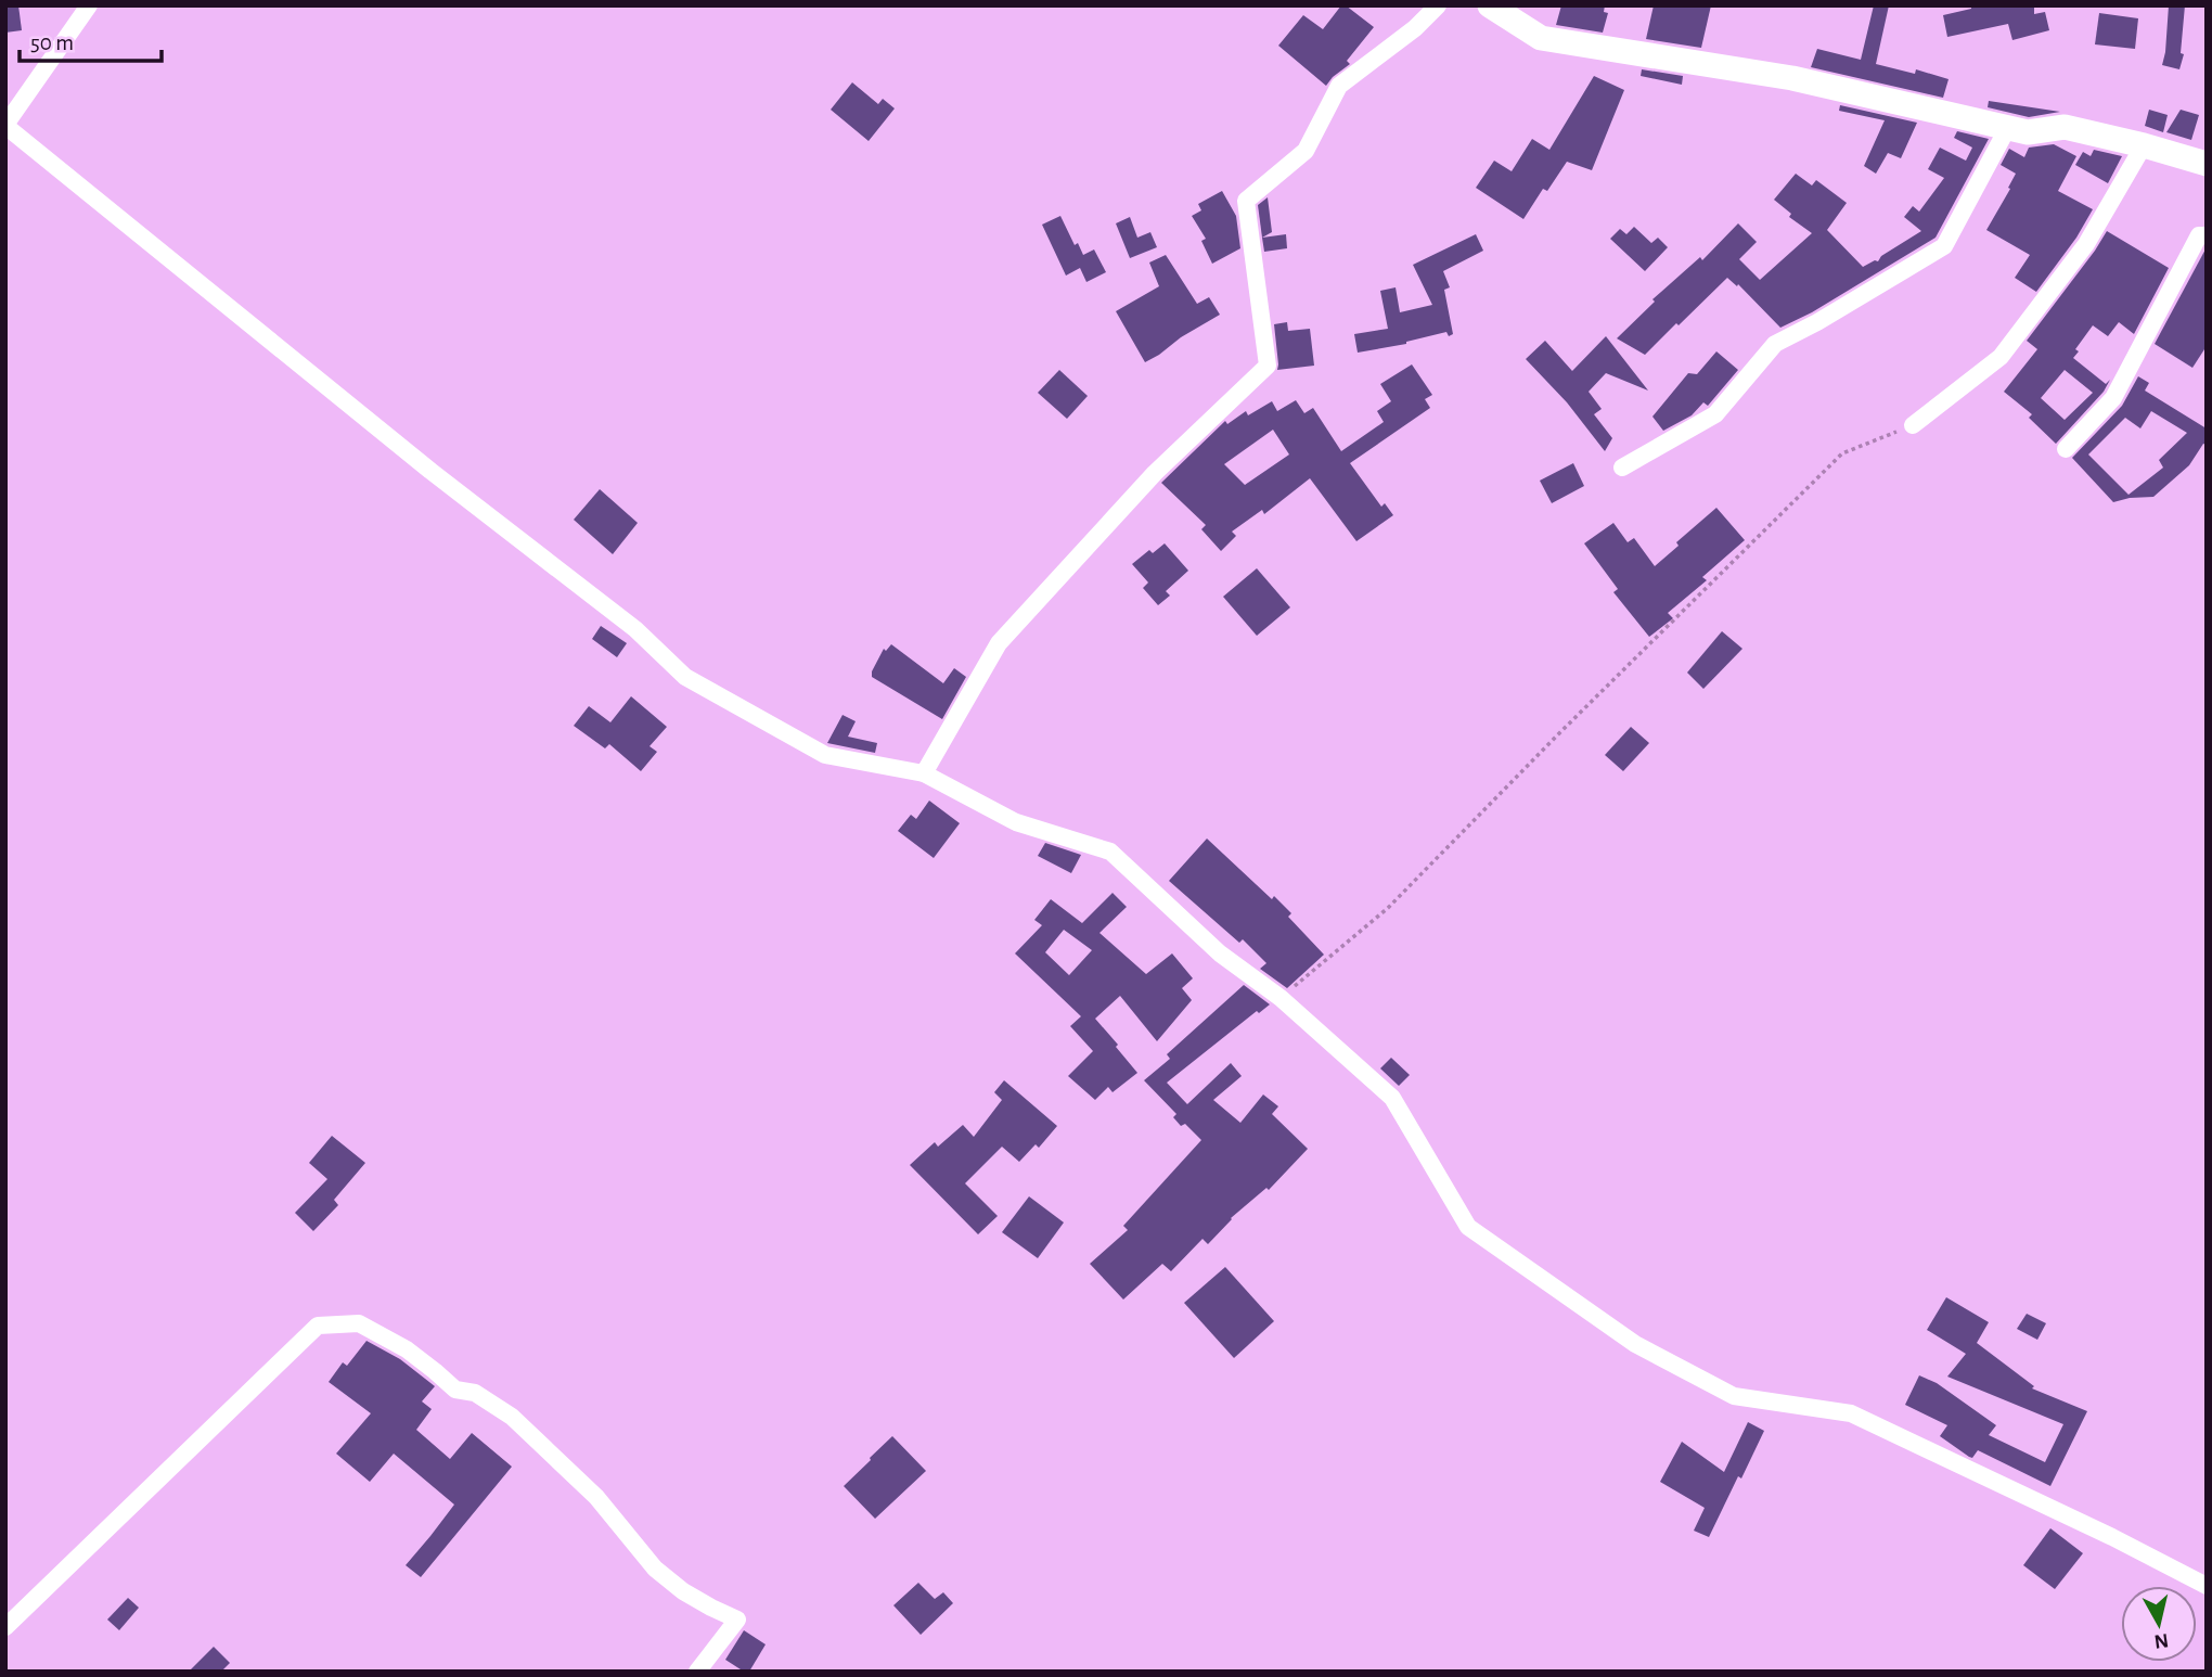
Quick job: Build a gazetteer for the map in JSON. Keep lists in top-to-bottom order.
{
  "scale_bar": "50 m",
  "north": "bottom"
}
